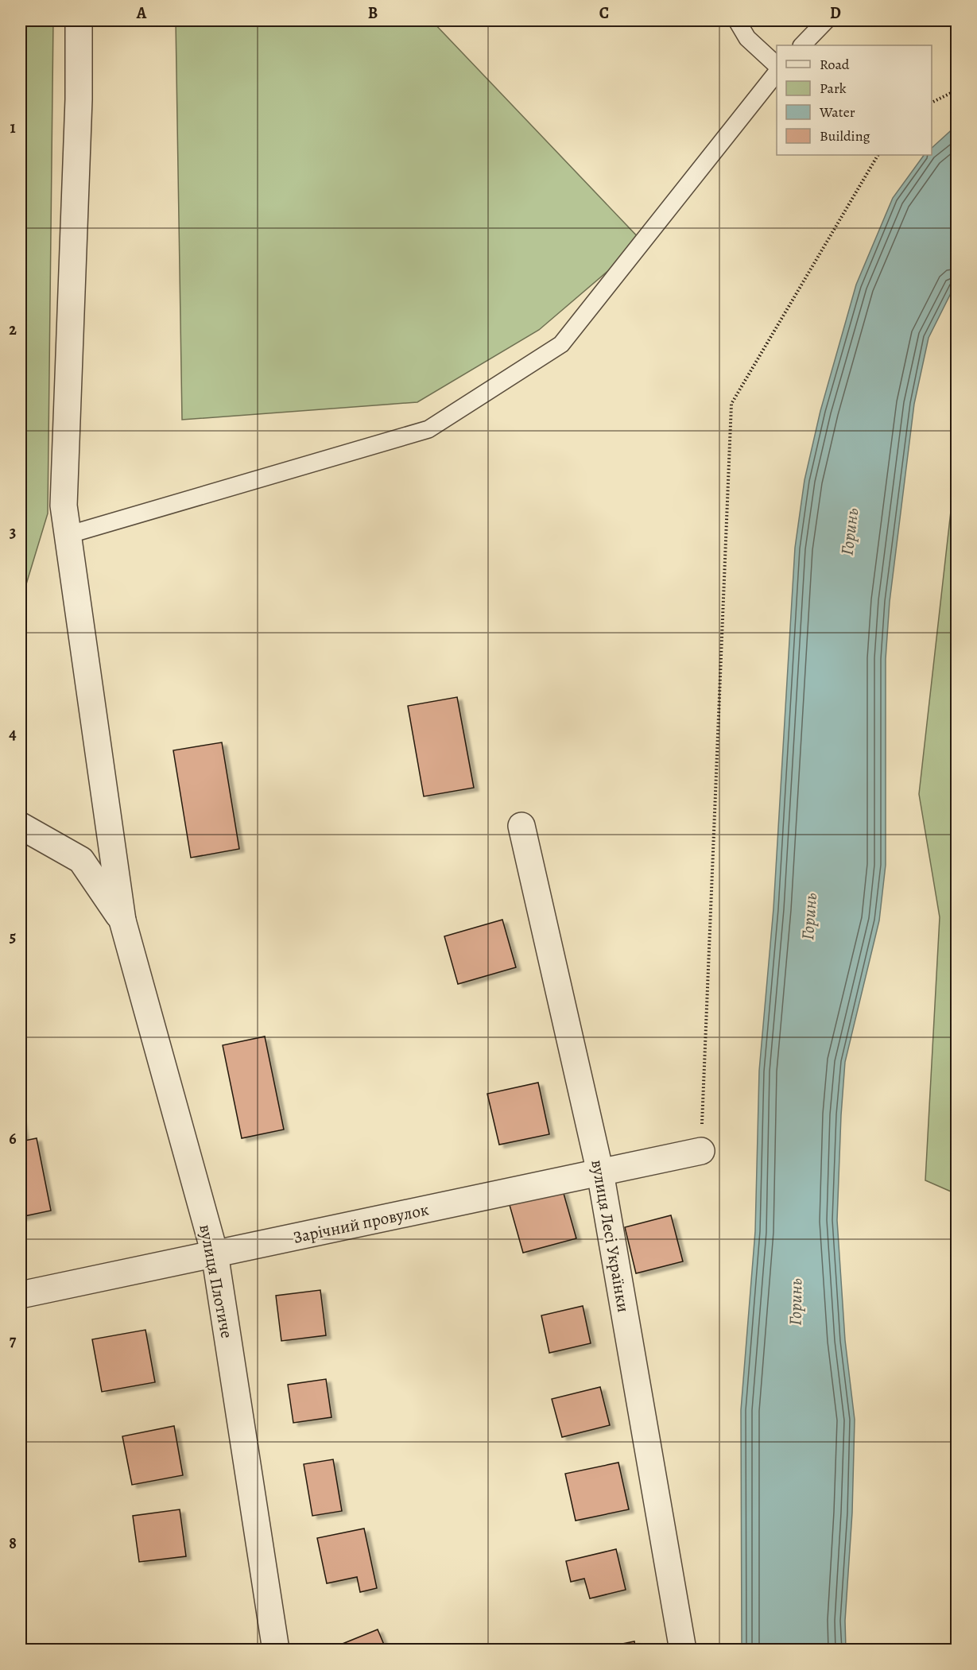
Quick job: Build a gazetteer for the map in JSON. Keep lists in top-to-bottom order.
{
  "streets": {
    "street": ["Зарічний провулок", "вулиця Лесі Українки", "вулиця Плотиче"]
  },
  "crossings": [
    ["Зарічний провулок", "вулиця Лесі Українки"],
    ["Зарічний провулок", "вулиця Плотиче"]
  ],
  "water": ["Горинь"],
  "legend": [
    "Road",
    "Park",
    "Water",
    "Building"
  ],
  "grid": {
    "columns": [
      "A",
      "B",
      "C",
      "D"
    ],
    "rows": [
      "1",
      "2",
      "3",
      "4",
      "5",
      "6",
      "7",
      "8"
    ]
  }
}
